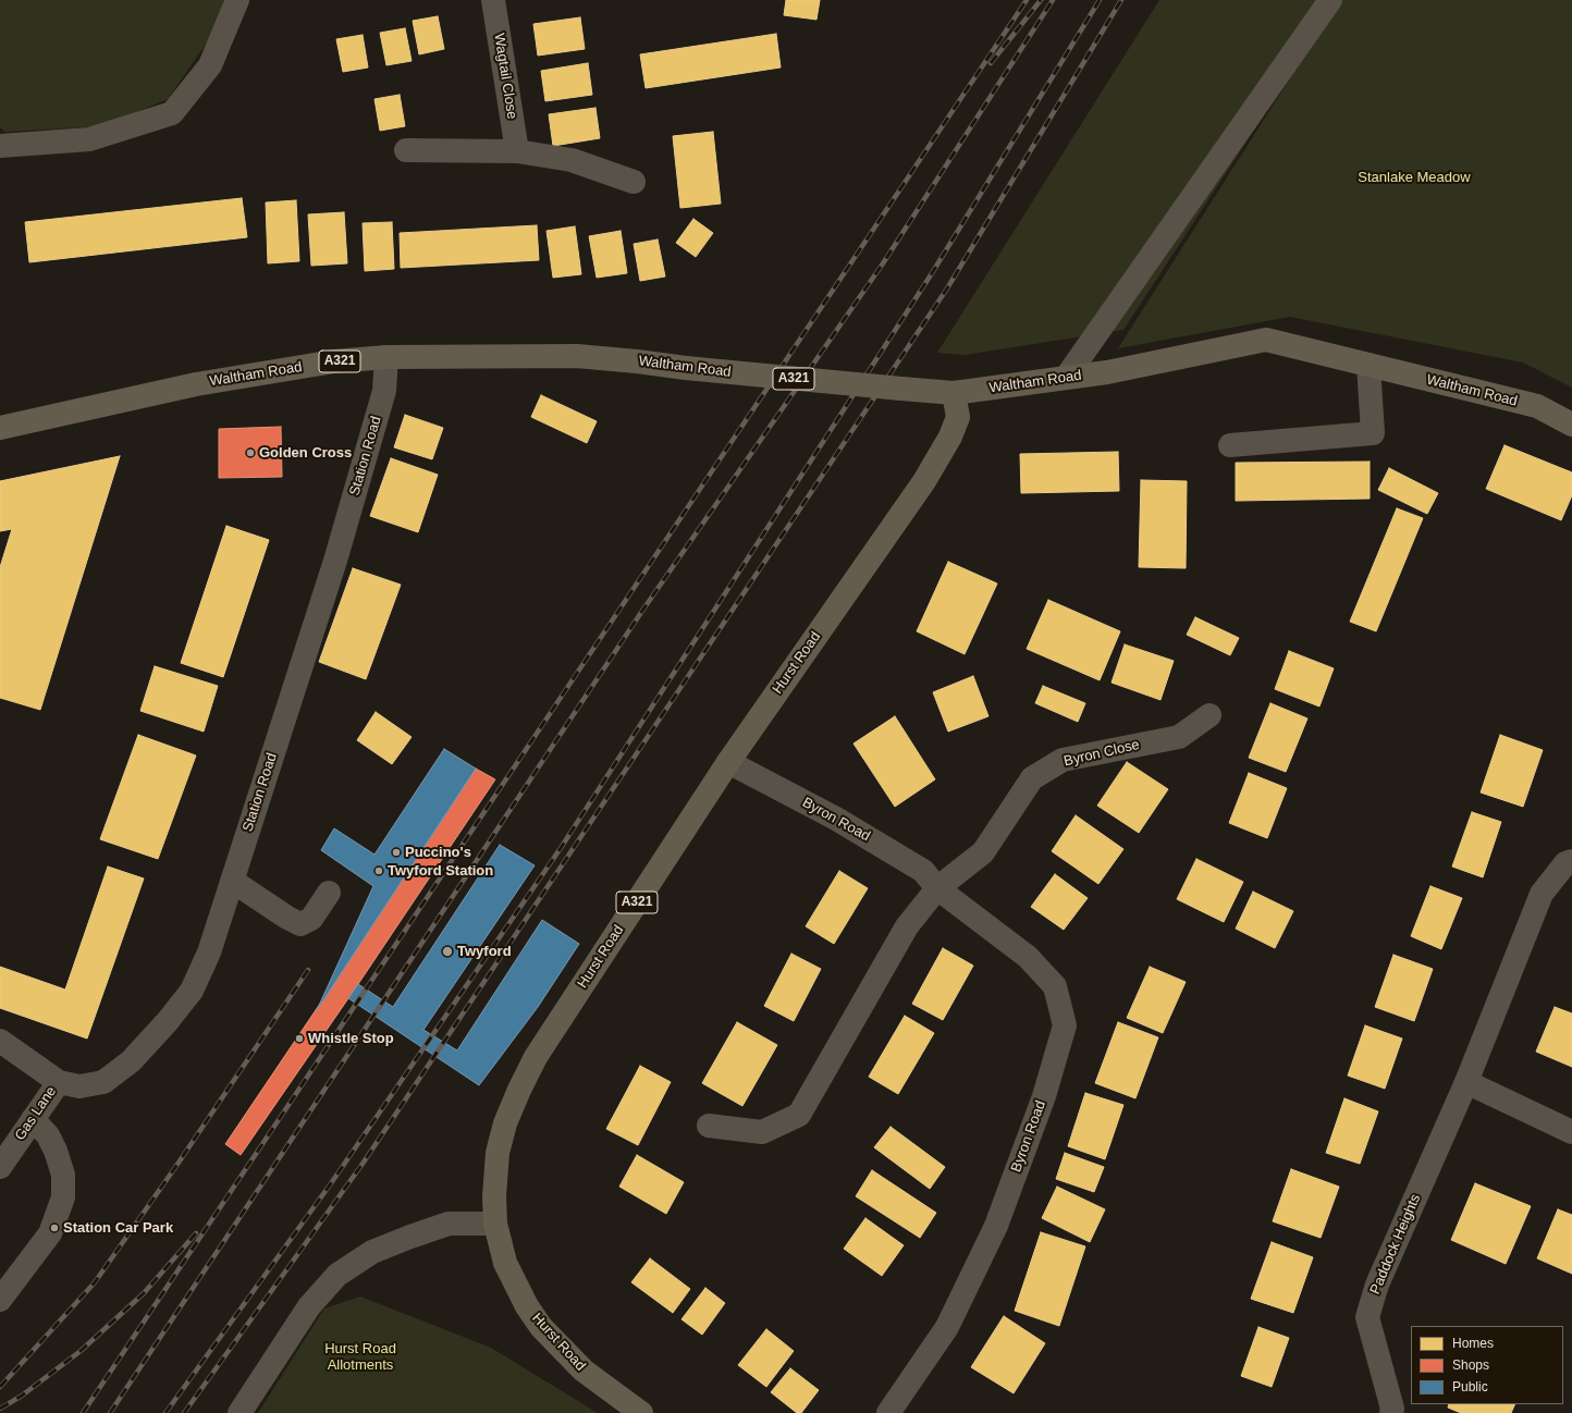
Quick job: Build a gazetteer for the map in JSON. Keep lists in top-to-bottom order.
{
  "streets": {
    "main road": ["A321", "Waltham Road", "Hurst Road"],
    "street": [
      "Wagtail Close",
      "Station Road",
      "Byron Close",
      "Byron Road",
      "Gas Lane",
      "Paddock Heights"
    ]
  },
  "crossings": [
    ["Waltham Road", "Station Road"],
    ["Waltham Road", "Hurst Road"],
    ["Station Road", "Gas Lane"],
    ["Hurst Road", "Byron Road"],
    ["Byron Close", "Byron Road"]
  ],
  "parks": ["Stanlake Meadow", "Hurst Road Allotments"],
  "places": [
    "Golden Cross",
    "Puccino's",
    "Twyford Station",
    "Twyford",
    "Whistle Stop",
    "Station Car Park"
  ],
  "legend": ["Homes", "Shops", "Public"]
}
